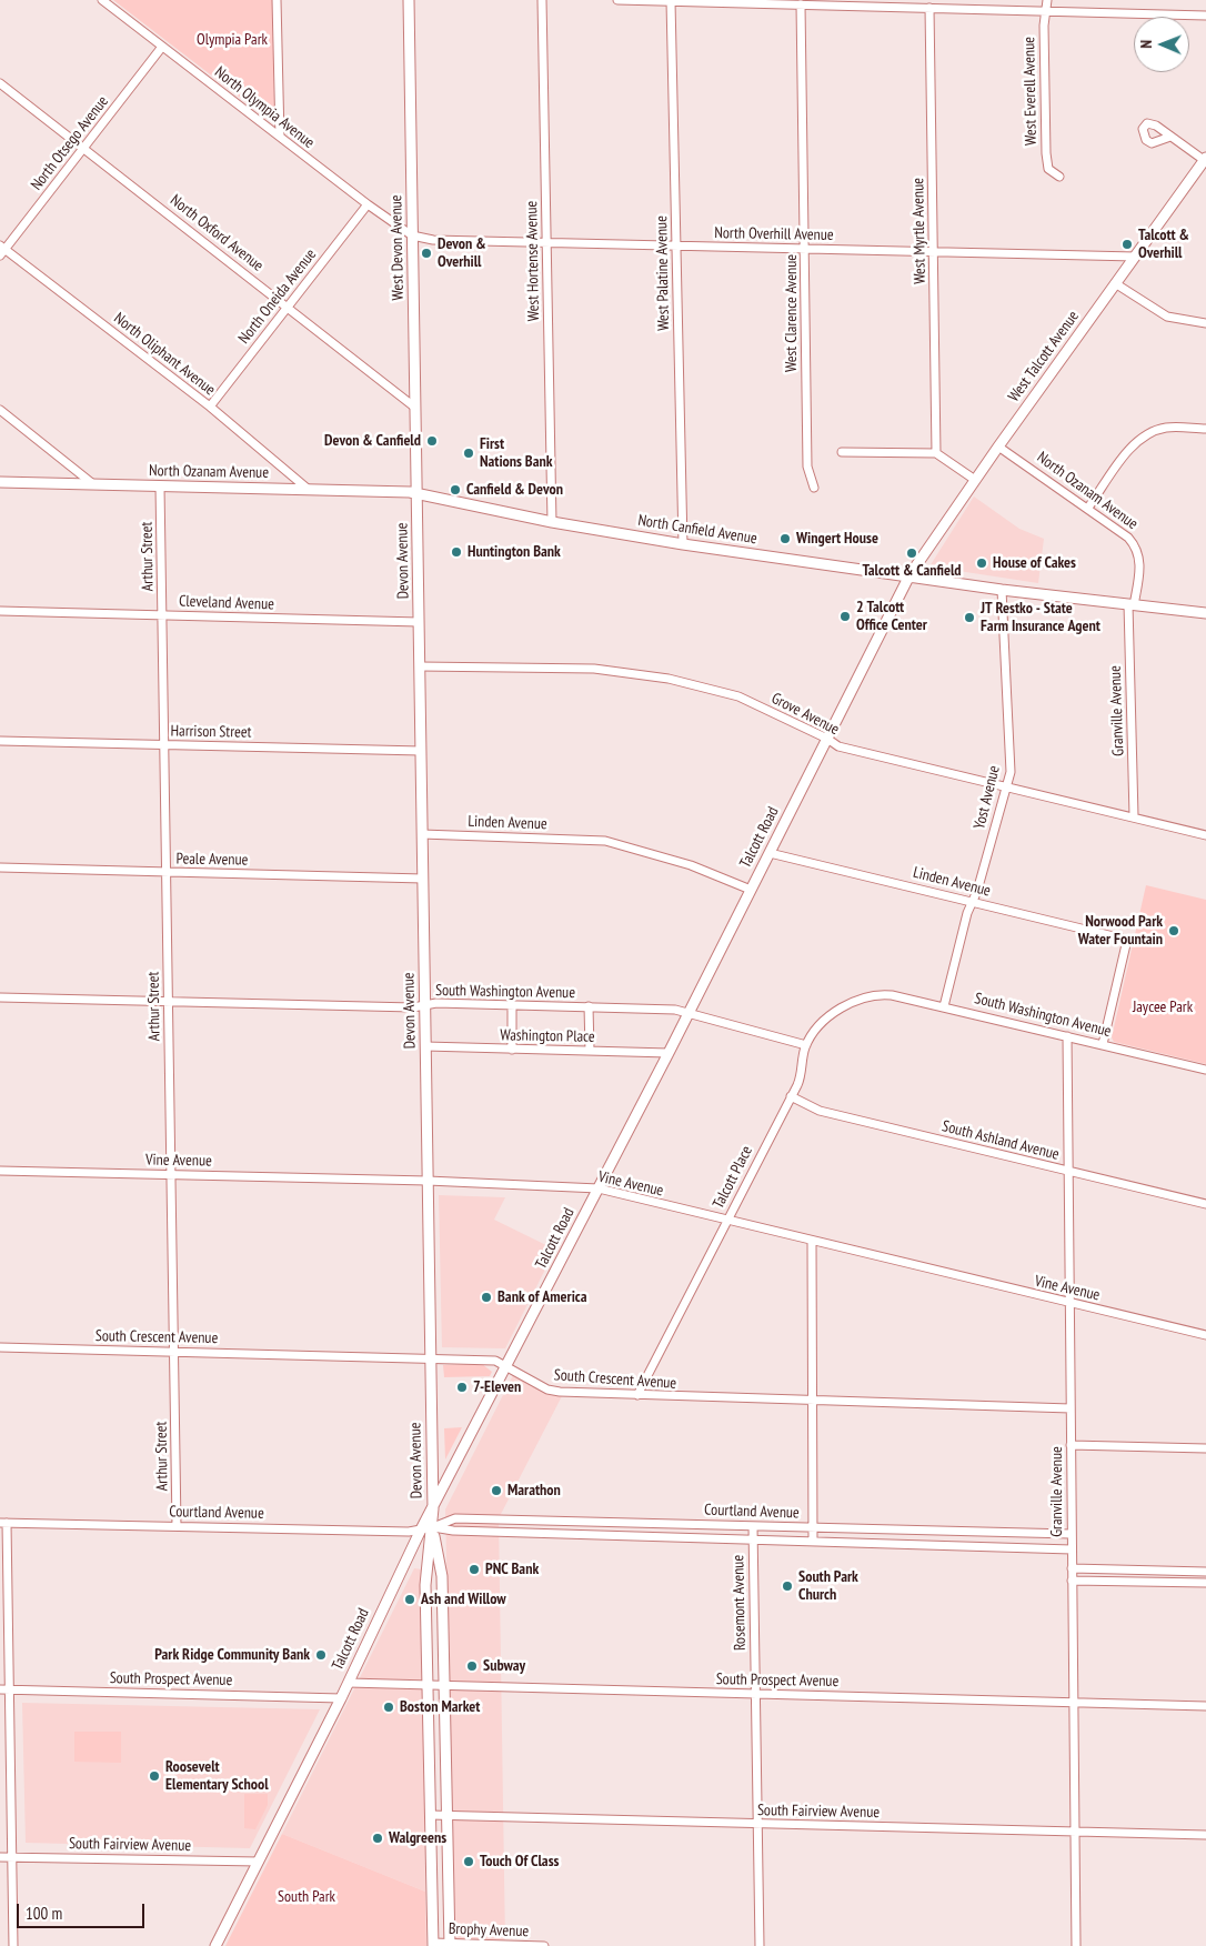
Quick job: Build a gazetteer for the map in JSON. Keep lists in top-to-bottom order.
{
  "streets": {
    "street": [
      "West Everell Avenue",
      "North Olympia Avenue",
      "North Otsego Avenue",
      "West Myrtle Avenue",
      "North Oxford Avenue",
      "North Overhill Avenue",
      "West Devon Avenue",
      "West Hortense Avenue",
      "West Palatine Avenue",
      "North Oneida Avenue",
      "West Clarence Avenue",
      "North Oliphant Avenue",
      "West Talcott Avenue",
      "North Ozanam Avenue",
      "North Canfield Avenue",
      "Arthur Street",
      "Devon Avenue",
      "Cleveland Avenue",
      "Granville Avenue",
      "Grove Avenue",
      "Harrison Street",
      "Yost Avenue",
      "Linden Avenue",
      "Talcott Road",
      "Peale Avenue",
      "South Washington Avenue",
      "Washington Place",
      "South Ashland Avenue",
      "Vine Avenue",
      "Talcott Place",
      "South Crescent Avenue",
      "Courtland Avenue",
      "Rosemont Avenue",
      "South Prospect Avenue",
      "South Fairview Avenue",
      "Brophy Avenue"
    ]
  },
  "crossings": [
    ["North Olympia Avenue", "North Otsego Avenue"],
    ["North Olympia Avenue", "North Overhill Avenue"],
    ["North Olympia Avenue", "West Devon Avenue"],
    ["North Olympia Avenue", "North Oneida Avenue"],
    ["North Otsego Avenue", "North Oxford Avenue"],
    ["North Otsego Avenue", "North Oliphant Avenue"],
    ["West Myrtle Avenue", "North Overhill Avenue"],
    ["North Oxford Avenue", "West Devon Avenue"],
    ["North Oxford Avenue", "North Oneida Avenue"],
    ["North Overhill Avenue", "West Devon Avenue"],
    ["North Overhill Avenue", "West Hortense Avenue"],
    ["North Overhill Avenue", "West Palatine Avenue"],
    ["North Overhill Avenue", "West Clarence Avenue"],
    ["North Overhill Avenue", "West Talcott Avenue"],
    ["West Devon Avenue", "North Ozanam Avenue"],
    ["West Devon Avenue", "North Canfield Avenue"],
    ["West Devon Avenue", "Devon Avenue"],
    ["West Hortense Avenue", "North Canfield Avenue"],
    ["West Palatine Avenue", "North Canfield Avenue"],
    ["North Oneida Avenue", "North Oliphant Avenue"],
    ["North Oliphant Avenue", "North Ozanam Avenue"],
    ["West Talcott Avenue", "North Ozanam Avenue"],
    ["West Talcott Avenue", "North Canfield Avenue"],
    ["West Talcott Avenue", "Talcott Road"],
    ["North Ozanam Avenue", "North Canfield Avenue"],
    ["North Ozanam Avenue", "Arthur Street"],
    ["North Ozanam Avenue", "Devon Avenue"],
    ["North Ozanam Avenue", "Granville Avenue"],
    ["North Canfield Avenue", "Devon Avenue"],
    ["North Canfield Avenue", "Granville Avenue"],
    ["North Canfield Avenue", "Yost Avenue"],
    ["North Canfield Avenue", "Talcott Road"],
    ["Arthur Street", "Cleveland Avenue"],
    ["Arthur Street", "Harrison Street"],
    ["Arthur Street", "Peale Avenue"],
    ["Arthur Street", "South Washington Avenue"],
    ["Arthur Street", "Vine Avenue"],
    ["Arthur Street", "South Crescent Avenue"],
    ["Arthur Street", "Courtland Avenue"],
    ["Devon Avenue", "Cleveland Avenue"],
    ["Devon Avenue", "Grove Avenue"],
    ["Devon Avenue", "Harrison Street"],
    ["Devon Avenue", "Linden Avenue"],
    ["Devon Avenue", "Talcott Road"],
    ["Devon Avenue", "Peale Avenue"],
    ["Devon Avenue", "South Washington Avenue"],
    ["Devon Avenue", "Washington Place"],
    ["Devon Avenue", "Vine Avenue"],
    ["Devon Avenue", "South Crescent Avenue"],
    ["Devon Avenue", "Courtland Avenue"],
    ["Devon Avenue", "South Prospect Avenue"],
    ["Devon Avenue", "South Fairview Avenue"],
    ["Devon Avenue", "Brophy Avenue"],
    ["Granville Avenue", "Grove Avenue"],
    ["Granville Avenue", "South Washington Avenue"],
    ["Granville Avenue", "South Ashland Avenue"],
    ["Granville Avenue", "Vine Avenue"],
    ["Granville Avenue", "South Crescent Avenue"],
    ["Granville Avenue", "Courtland Avenue"],
    ["Granville Avenue", "South Prospect Avenue"],
    ["Granville Avenue", "South Fairview Avenue"],
    ["Grove Avenue", "Yost Avenue"],
    ["Grove Avenue", "Talcott Road"],
    ["Yost Avenue", "Linden Avenue"],
    ["Yost Avenue", "South Washington Avenue"],
    ["Linden Avenue", "Talcott Road"],
    ["Linden Avenue", "South Washington Avenue"],
    ["Talcott Road", "South Washington Avenue"],
    ["Talcott Road", "Washington Place"],
    ["Talcott Road", "Vine Avenue"],
    ["Talcott Road", "South Crescent Avenue"],
    ["Talcott Road", "Courtland Avenue"],
    ["Talcott Road", "South Prospect Avenue"],
    ["Talcott Road", "South Fairview Avenue"],
    ["South Washington Avenue", "Talcott Place"],
    ["South Ashland Avenue", "Talcott Place"],
    ["Vine Avenue", "Talcott Place"],
    ["Talcott Place", "South Crescent Avenue"],
    ["Courtland Avenue", "Rosemont Avenue"],
    ["Rosemont Avenue", "South Prospect Avenue"],
    ["Rosemont Avenue", "South Fairview Avenue"]
  ],
  "parks": ["Olympia Park", "Jaycee Park", "South Park"],
  "places": [
    "Talcott & Overhill",
    "Devon & Overhill",
    "Devon & Canfield",
    "First Nations Bank",
    "Canfield & Devon",
    "Wingert House",
    "Huntington Bank",
    "Talcott & Canfield",
    "House of Cakes",
    "2 Talcott Office Center",
    "JT Restko - State Farm Insurance Agent",
    "Norwood Park Water Fountain",
    "Bank of America",
    "7-Eleven",
    "Marathon",
    "PNC Bank",
    "South Park Church",
    "Ash and Willow",
    "Park Ridge Community Bank",
    "Subway",
    "Boston Market",
    "Roosevelt Elementary School",
    "Walgreens",
    "Touch Of Class"
  ],
  "scale_bar": "100 m",
  "north": "left"
}
